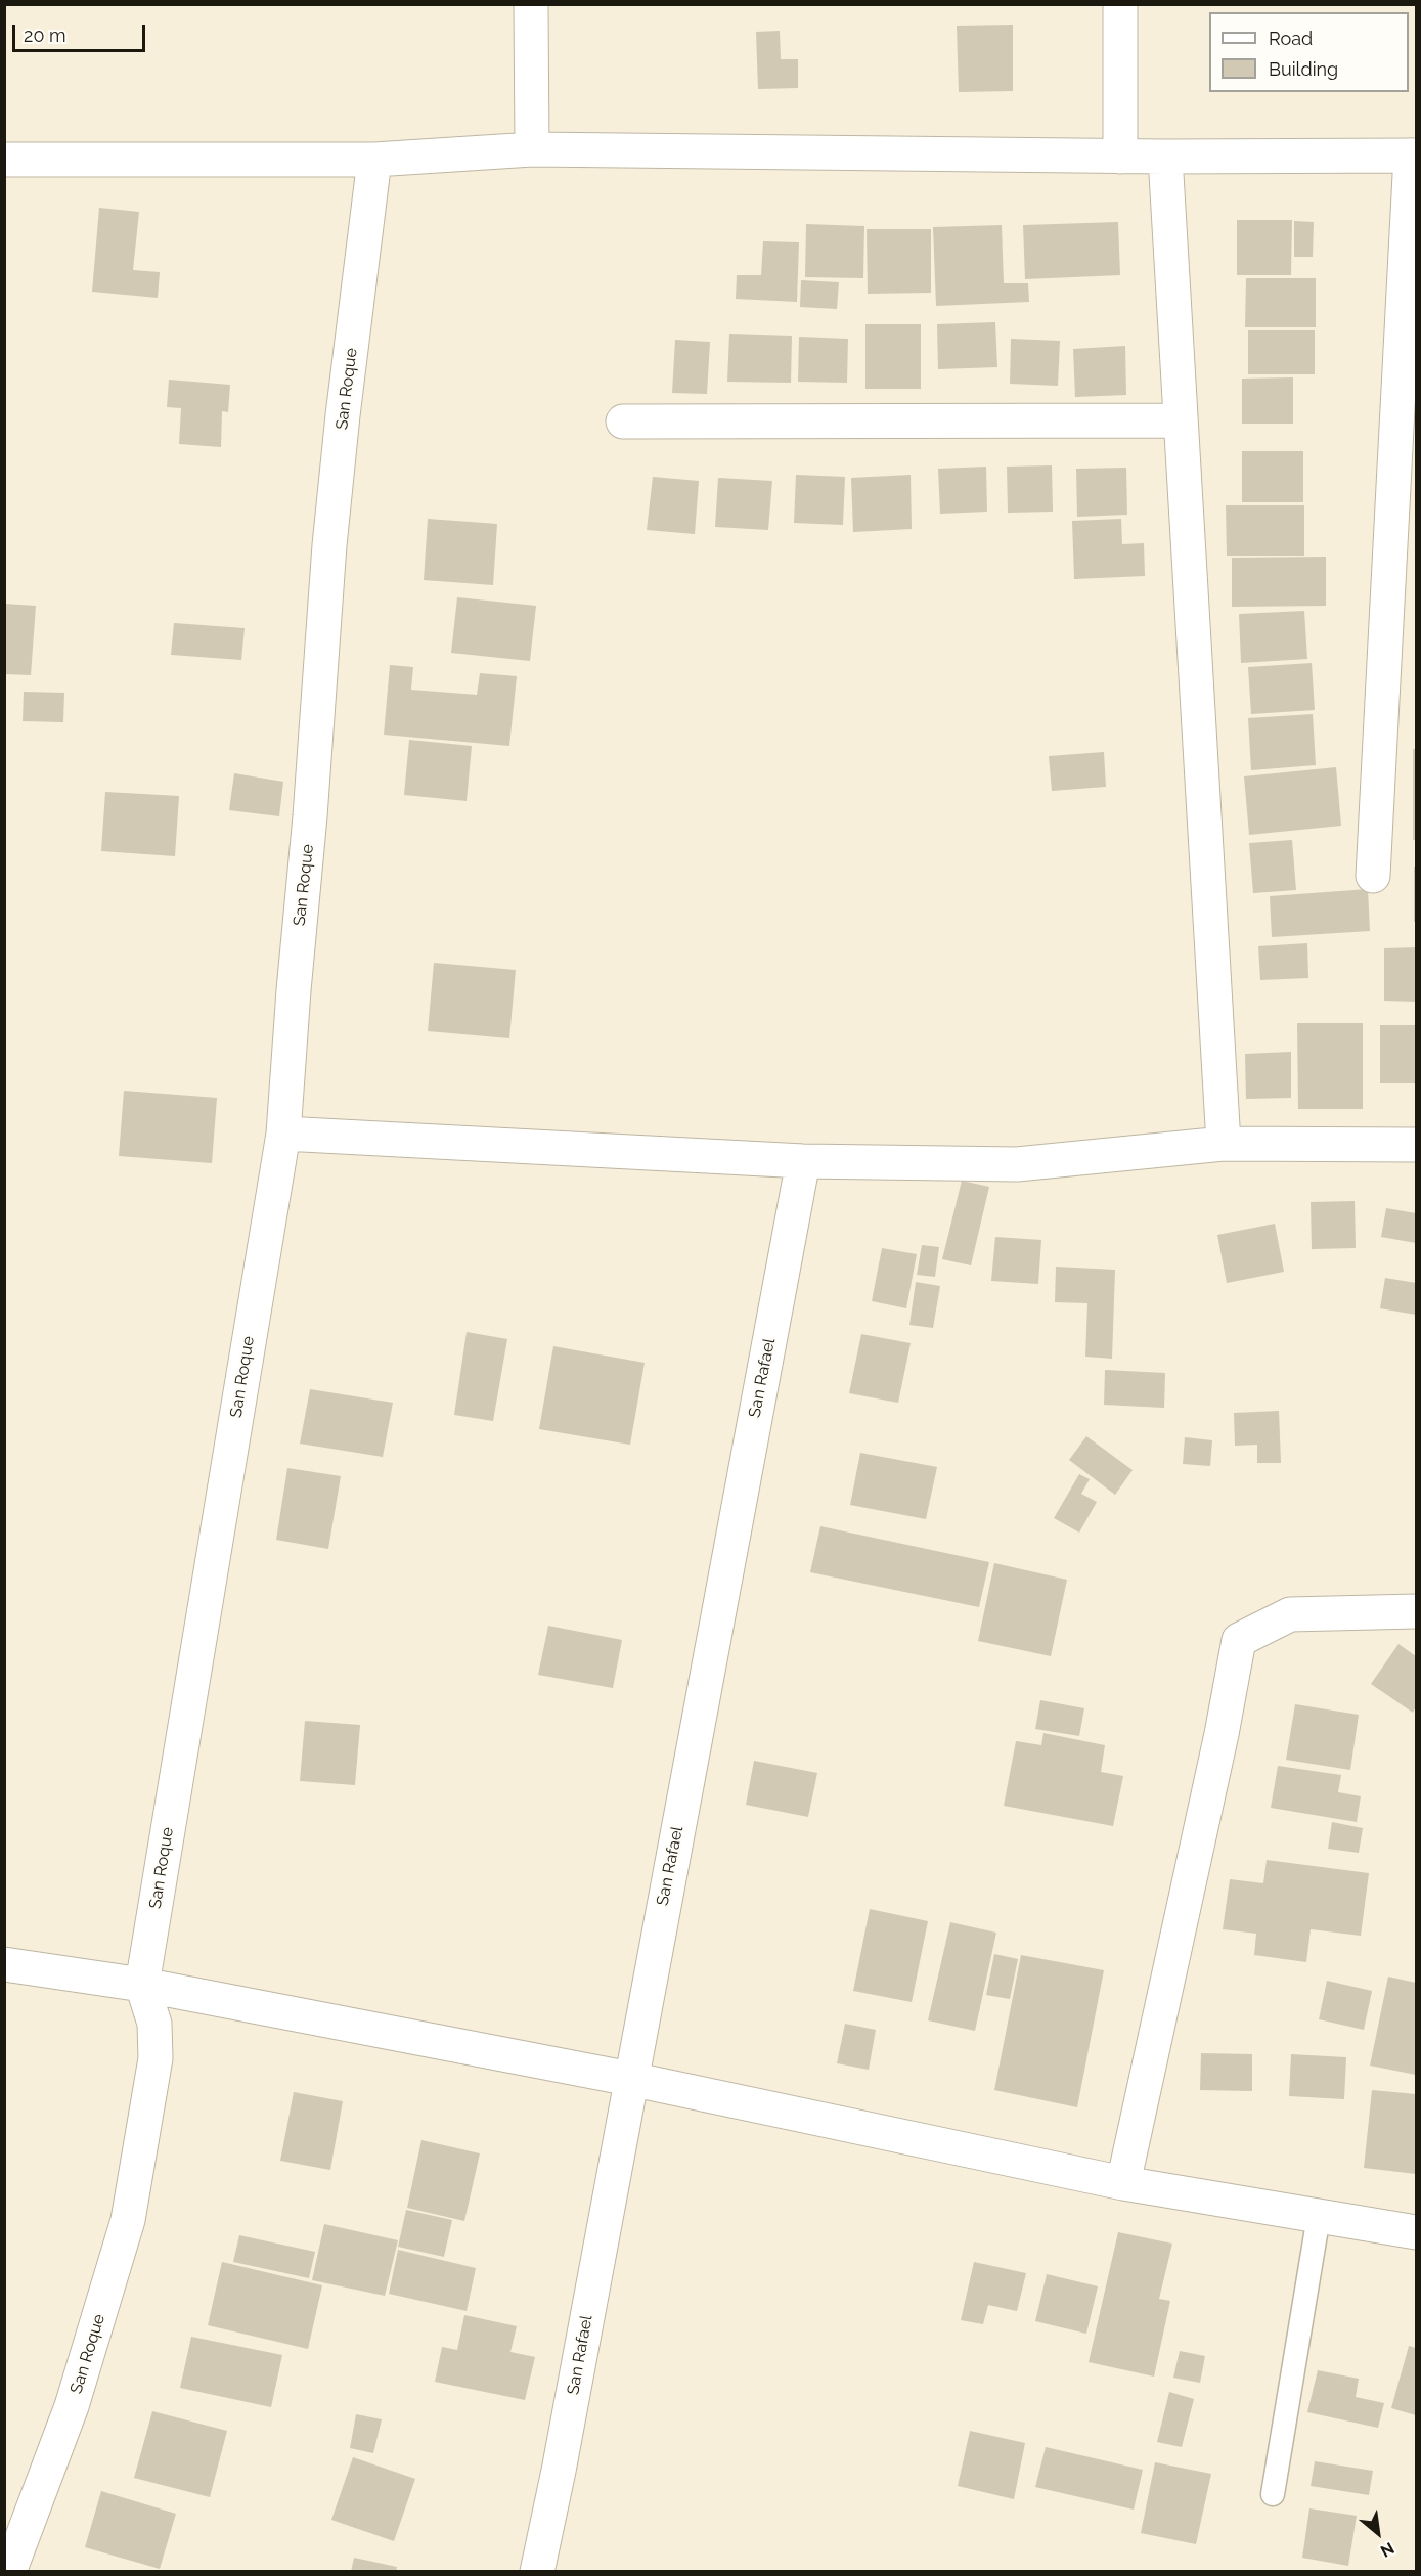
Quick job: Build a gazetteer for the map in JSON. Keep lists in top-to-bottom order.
{
  "streets": {
    "street": ["San Roque", "San Rafael"]
  },
  "legend": ["Road", "Building"],
  "scale_bar": "20 m",
  "north": "bottom right"
}
